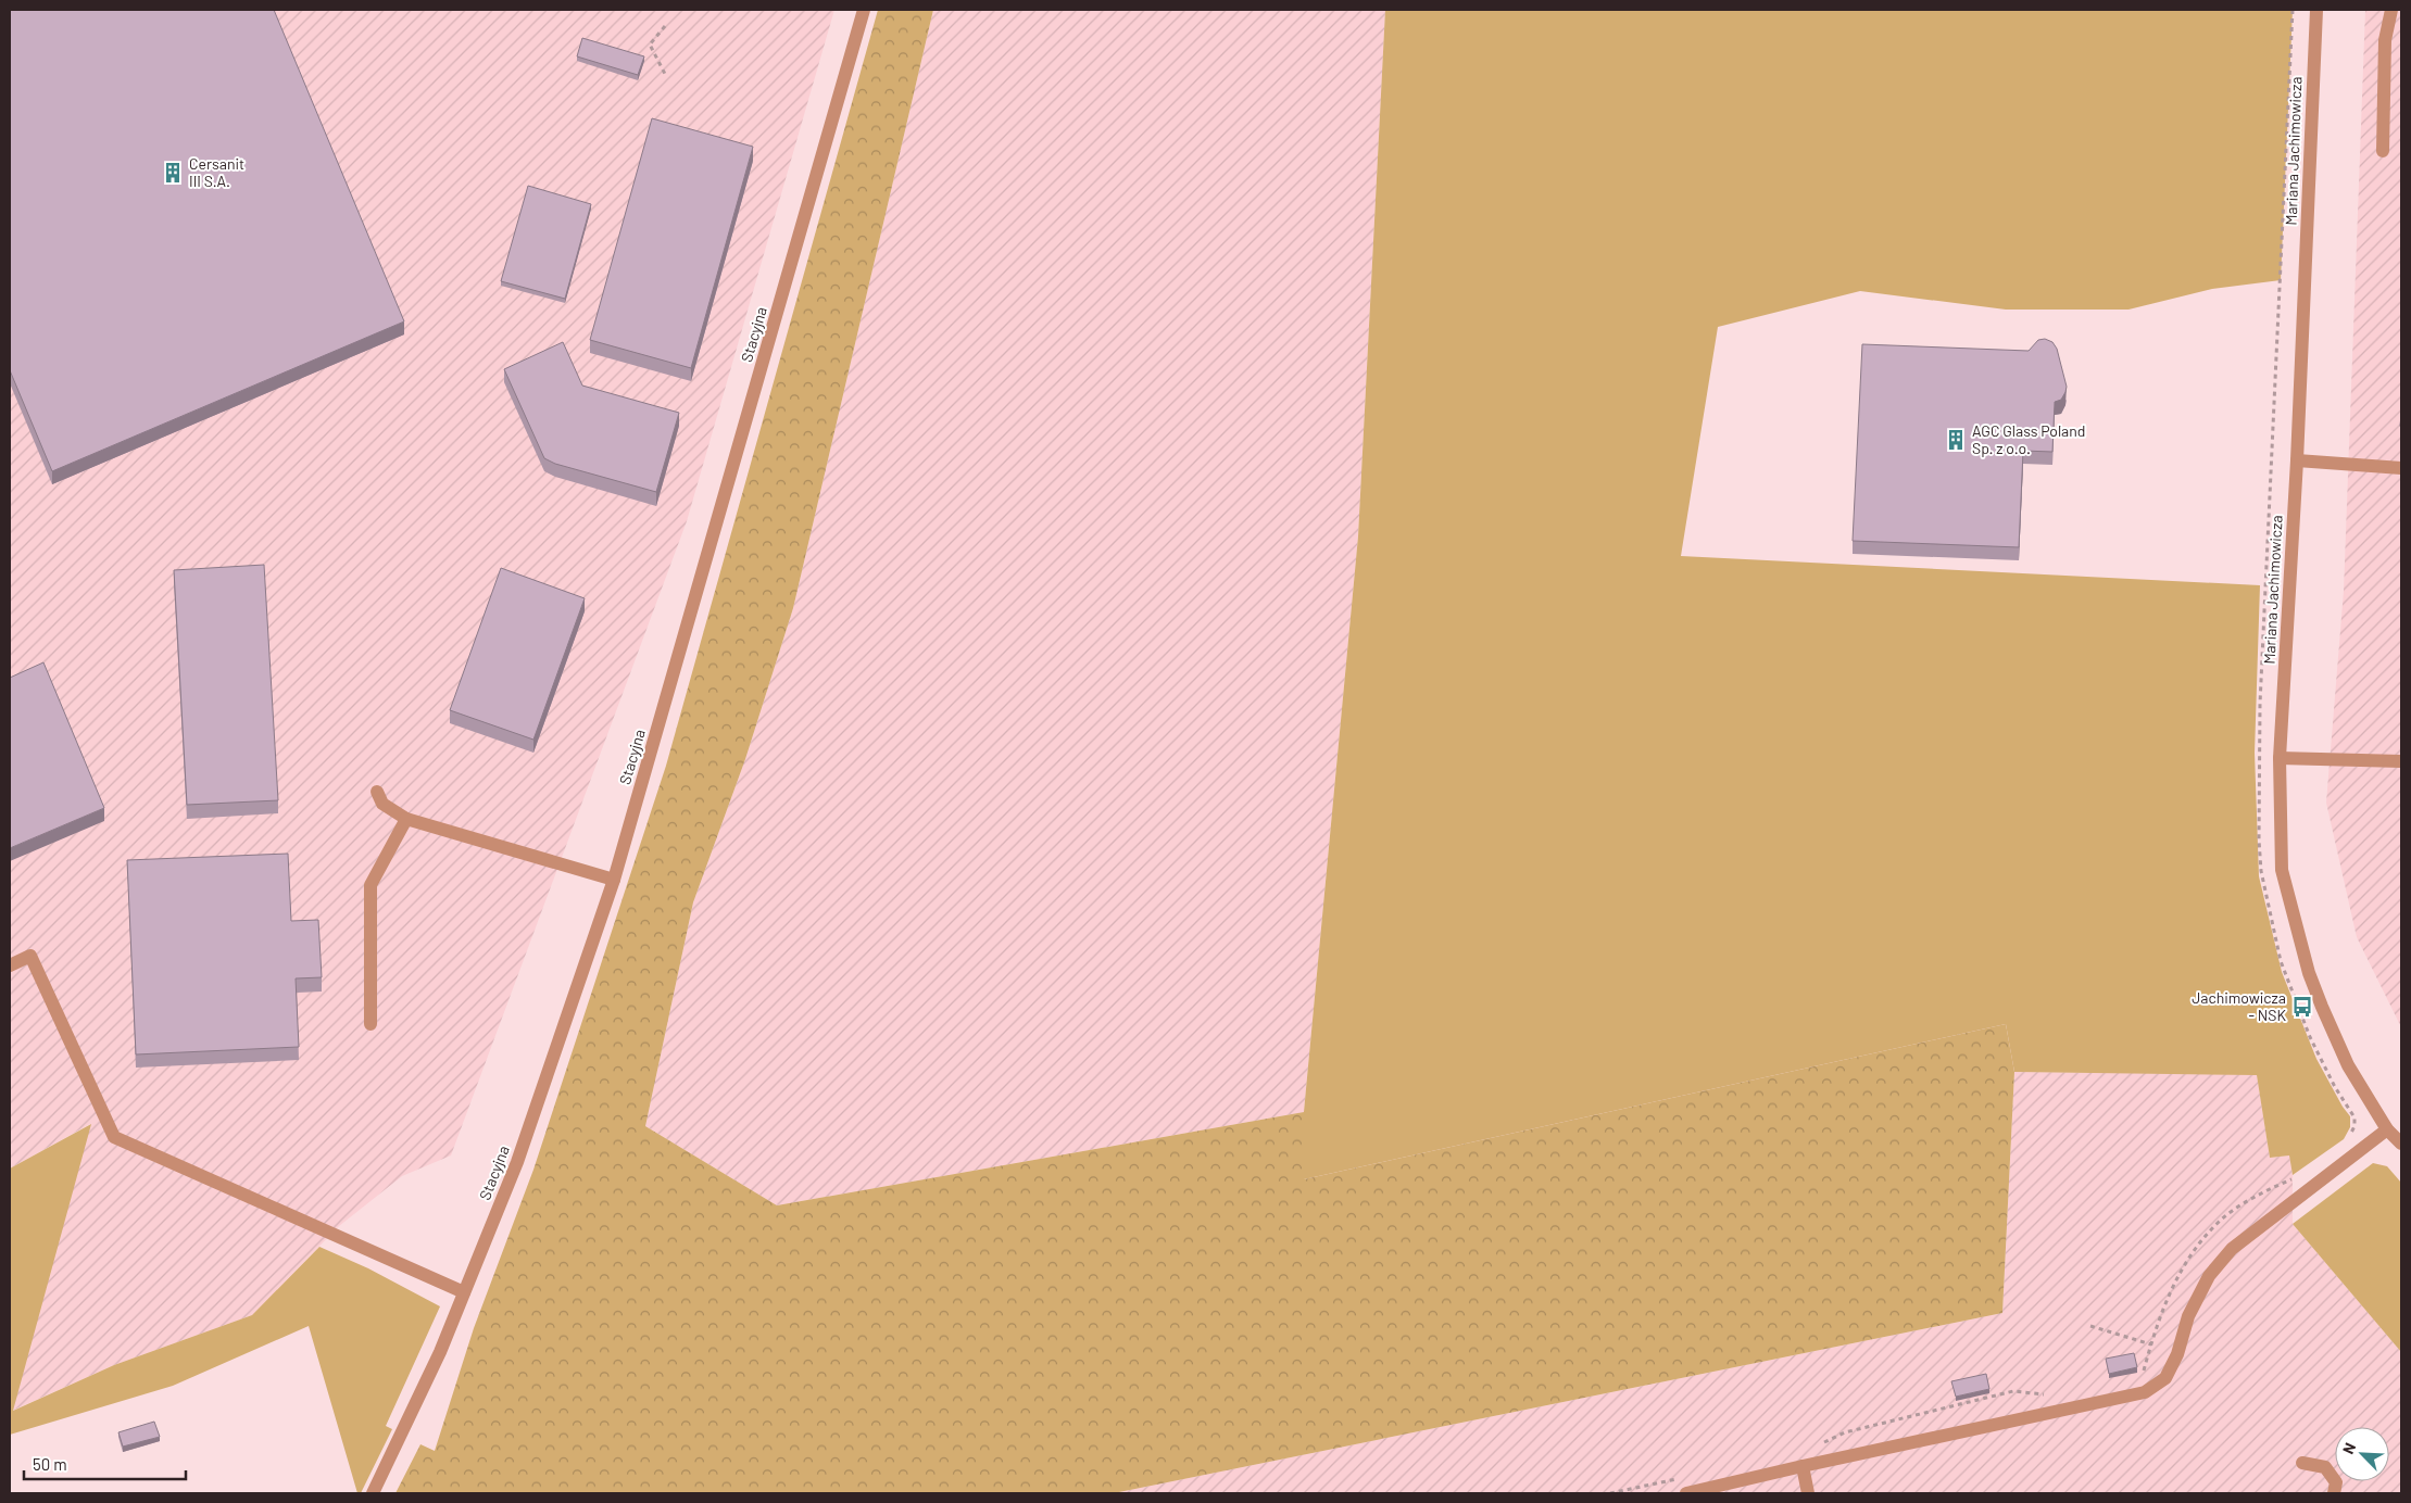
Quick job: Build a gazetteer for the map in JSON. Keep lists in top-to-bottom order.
{
  "streets": {
    "street": ["Mariana Jachimowicza", "Stacyjna"]
  },
  "places": {
    "building": ["Cersanit III S.A.", "AGC Glass Poland Sp. z o.o."],
    "bus stop": ["Jachimowicza - NSK"]
  },
  "scale_bar": "50 m",
  "north": "top left"
}
